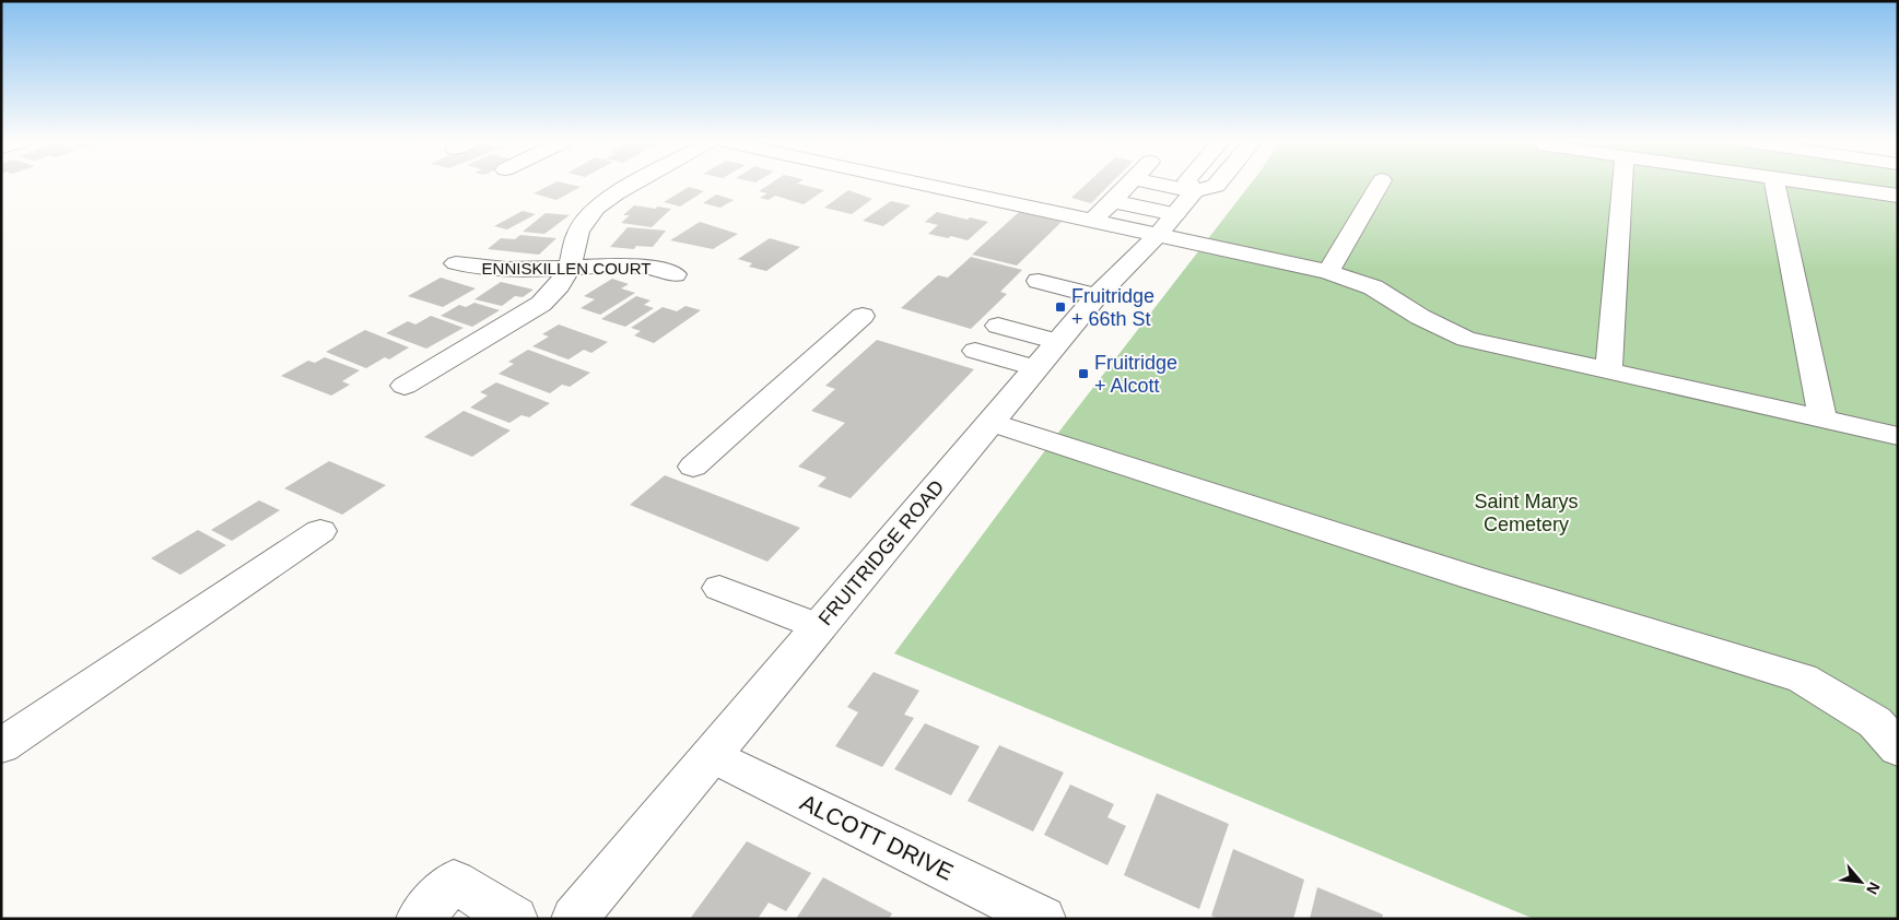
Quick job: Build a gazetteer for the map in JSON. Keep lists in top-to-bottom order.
{
  "streets": {
    "street": ["ENNISKILLEN COURT", "FRUITRIDGE ROAD", "ALCOTT DRIVE"]
  },
  "crossings": [
    ["FRUITRIDGE ROAD", "ALCOTT DRIVE"]
  ],
  "parks": ["Saint Marys Cemetery"],
  "places": {
    "transit": ["Fruitridge + 66th St", "Fruitridge + Alcott"]
  },
  "north": "bottom right"
}
